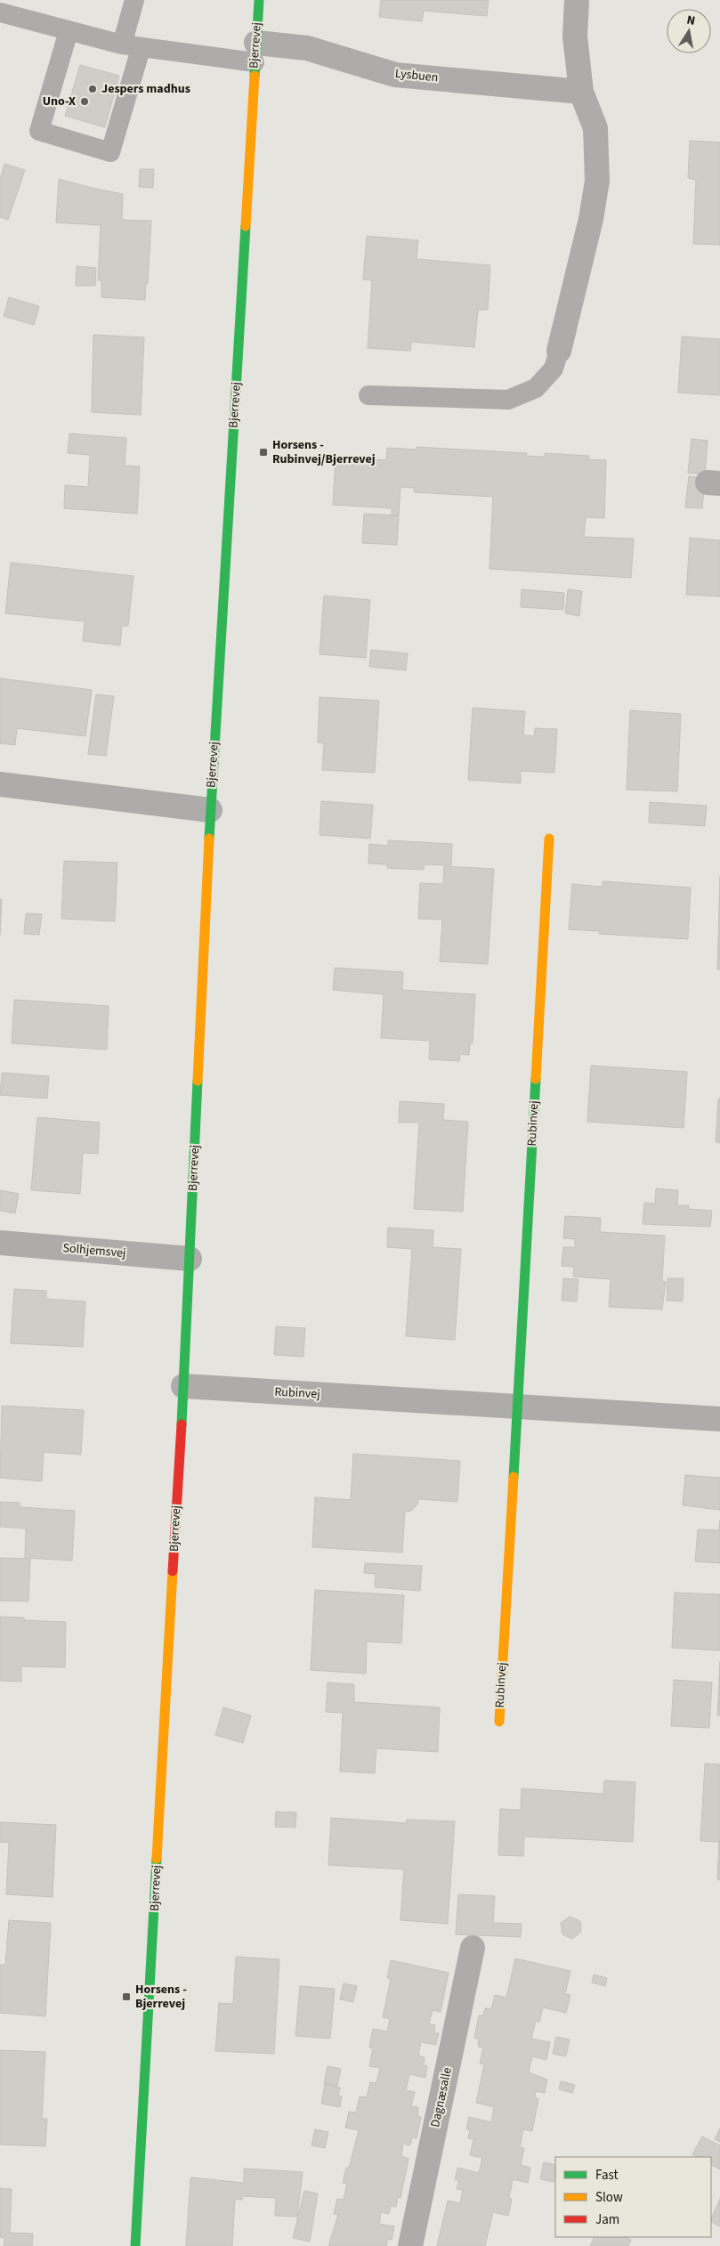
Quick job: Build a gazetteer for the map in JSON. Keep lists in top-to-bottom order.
{
  "streets": {
    "street": [
      "Bjerrevej",
      "Lysbuen",
      "Rubinvej",
      "Solhjemsvej",
      "Dagnæsalle"
    ]
  },
  "crossings": [
    ["Bjerrevej", "Lysbuen"],
    ["Bjerrevej", "Rubinvej"],
    ["Bjerrevej", "Solhjemsvej"]
  ],
  "places": {
    "other": ["Jespers madhus", "Uno-X"],
    "transit": ["Horsens - Rubinvej/Bjerrevej", "Horsens - Bjerrevej"]
  },
  "legend": ["Fast", "Slow", "Jam"],
  "north": "top"
}
